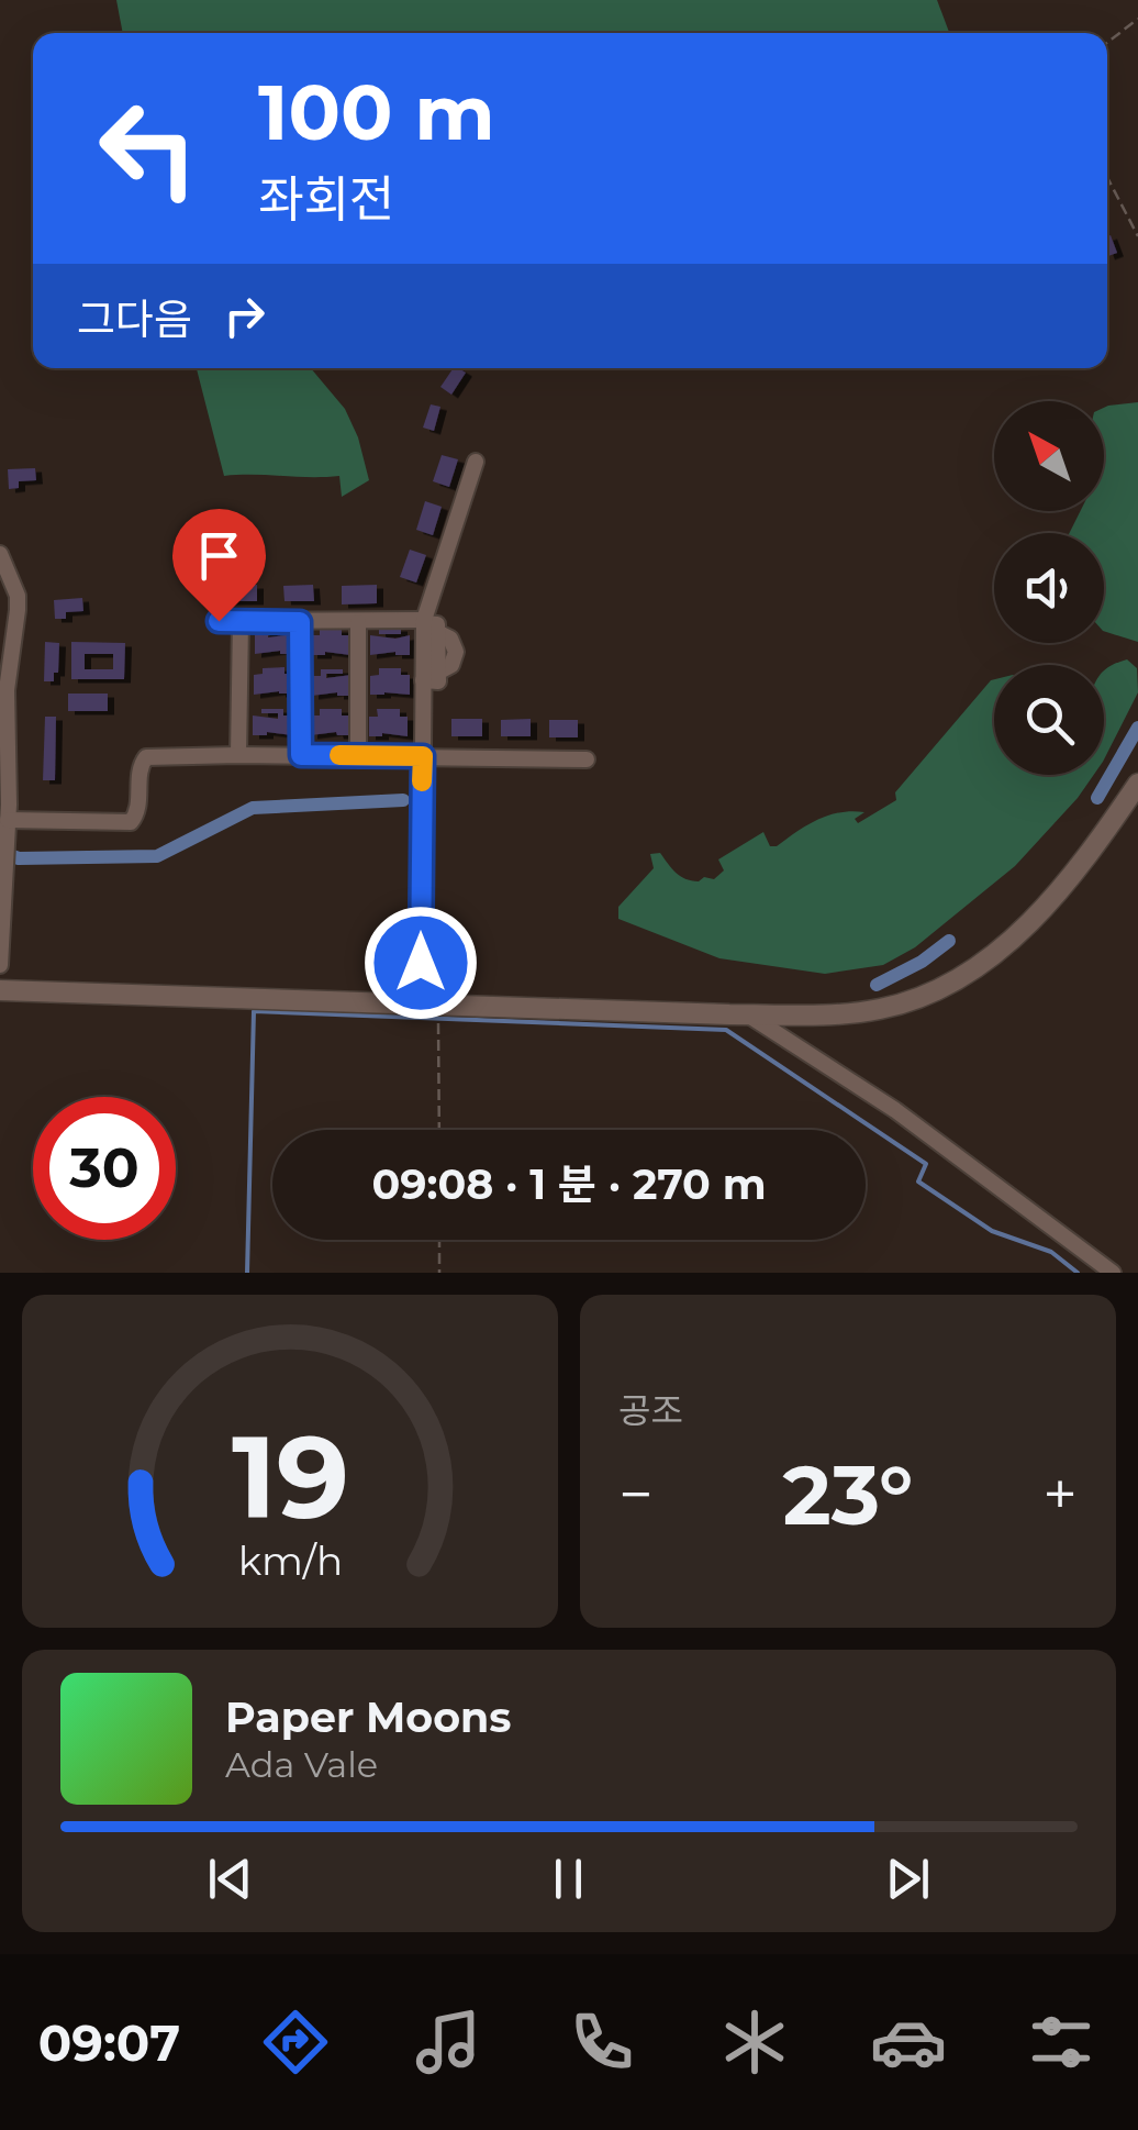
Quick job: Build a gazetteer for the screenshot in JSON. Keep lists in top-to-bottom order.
{
  "north": "top left",
  "page": {
    "turn": ["100 m", "좌회전"],
    "then": "그다음",
    "limit": "30",
    "trip": "09:08 · 1 분 · 270 m",
    "tile": "공조",
    "heat": ["−", "23°", "+"],
    "song": ["Paper Moons", "Ada Vale"],
    "tabs": "09:07",
    "gauge": ["19", "km/h"]
  }
}
